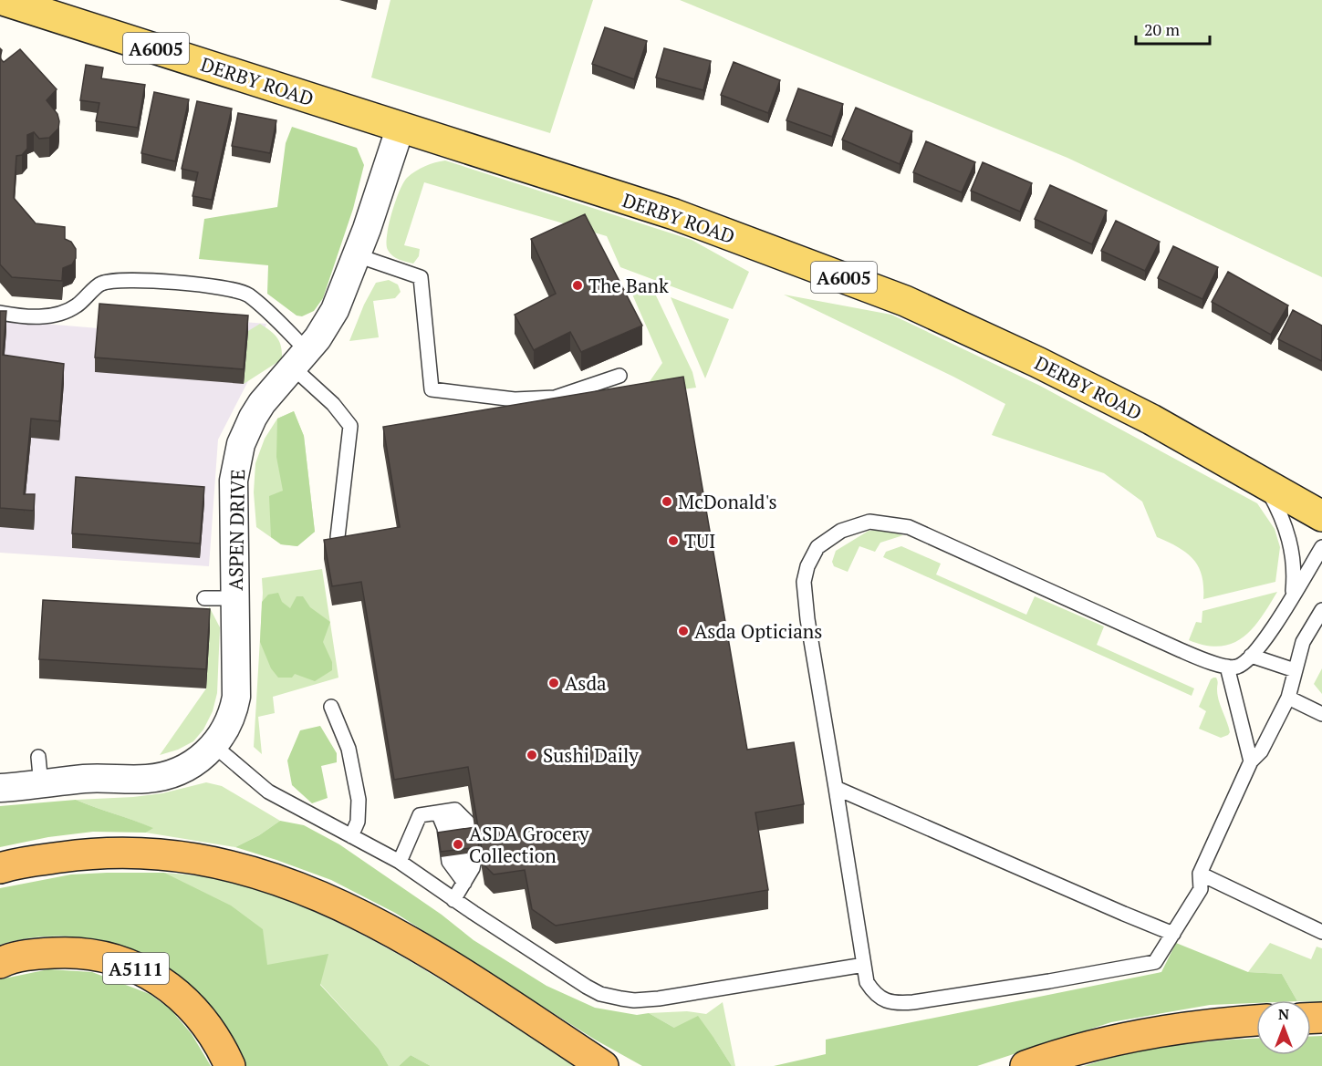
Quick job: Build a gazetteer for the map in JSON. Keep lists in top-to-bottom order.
{
  "streets": {
    "highway": ["A5111"],
    "main road": ["A6005", "DERBY ROAD"],
    "street": ["ASPEN DRIVE"]
  },
  "crossings": [
    ["DERBY ROAD", "ASPEN DRIVE"]
  ],
  "places": [
    "The Bank",
    "McDonald's",
    "TUI",
    "Asda Opticians",
    "Asda",
    "Sushi Daily",
    "ASDA Grocery Collection"
  ],
  "scale_bar": "20 m",
  "north": "top"
}
